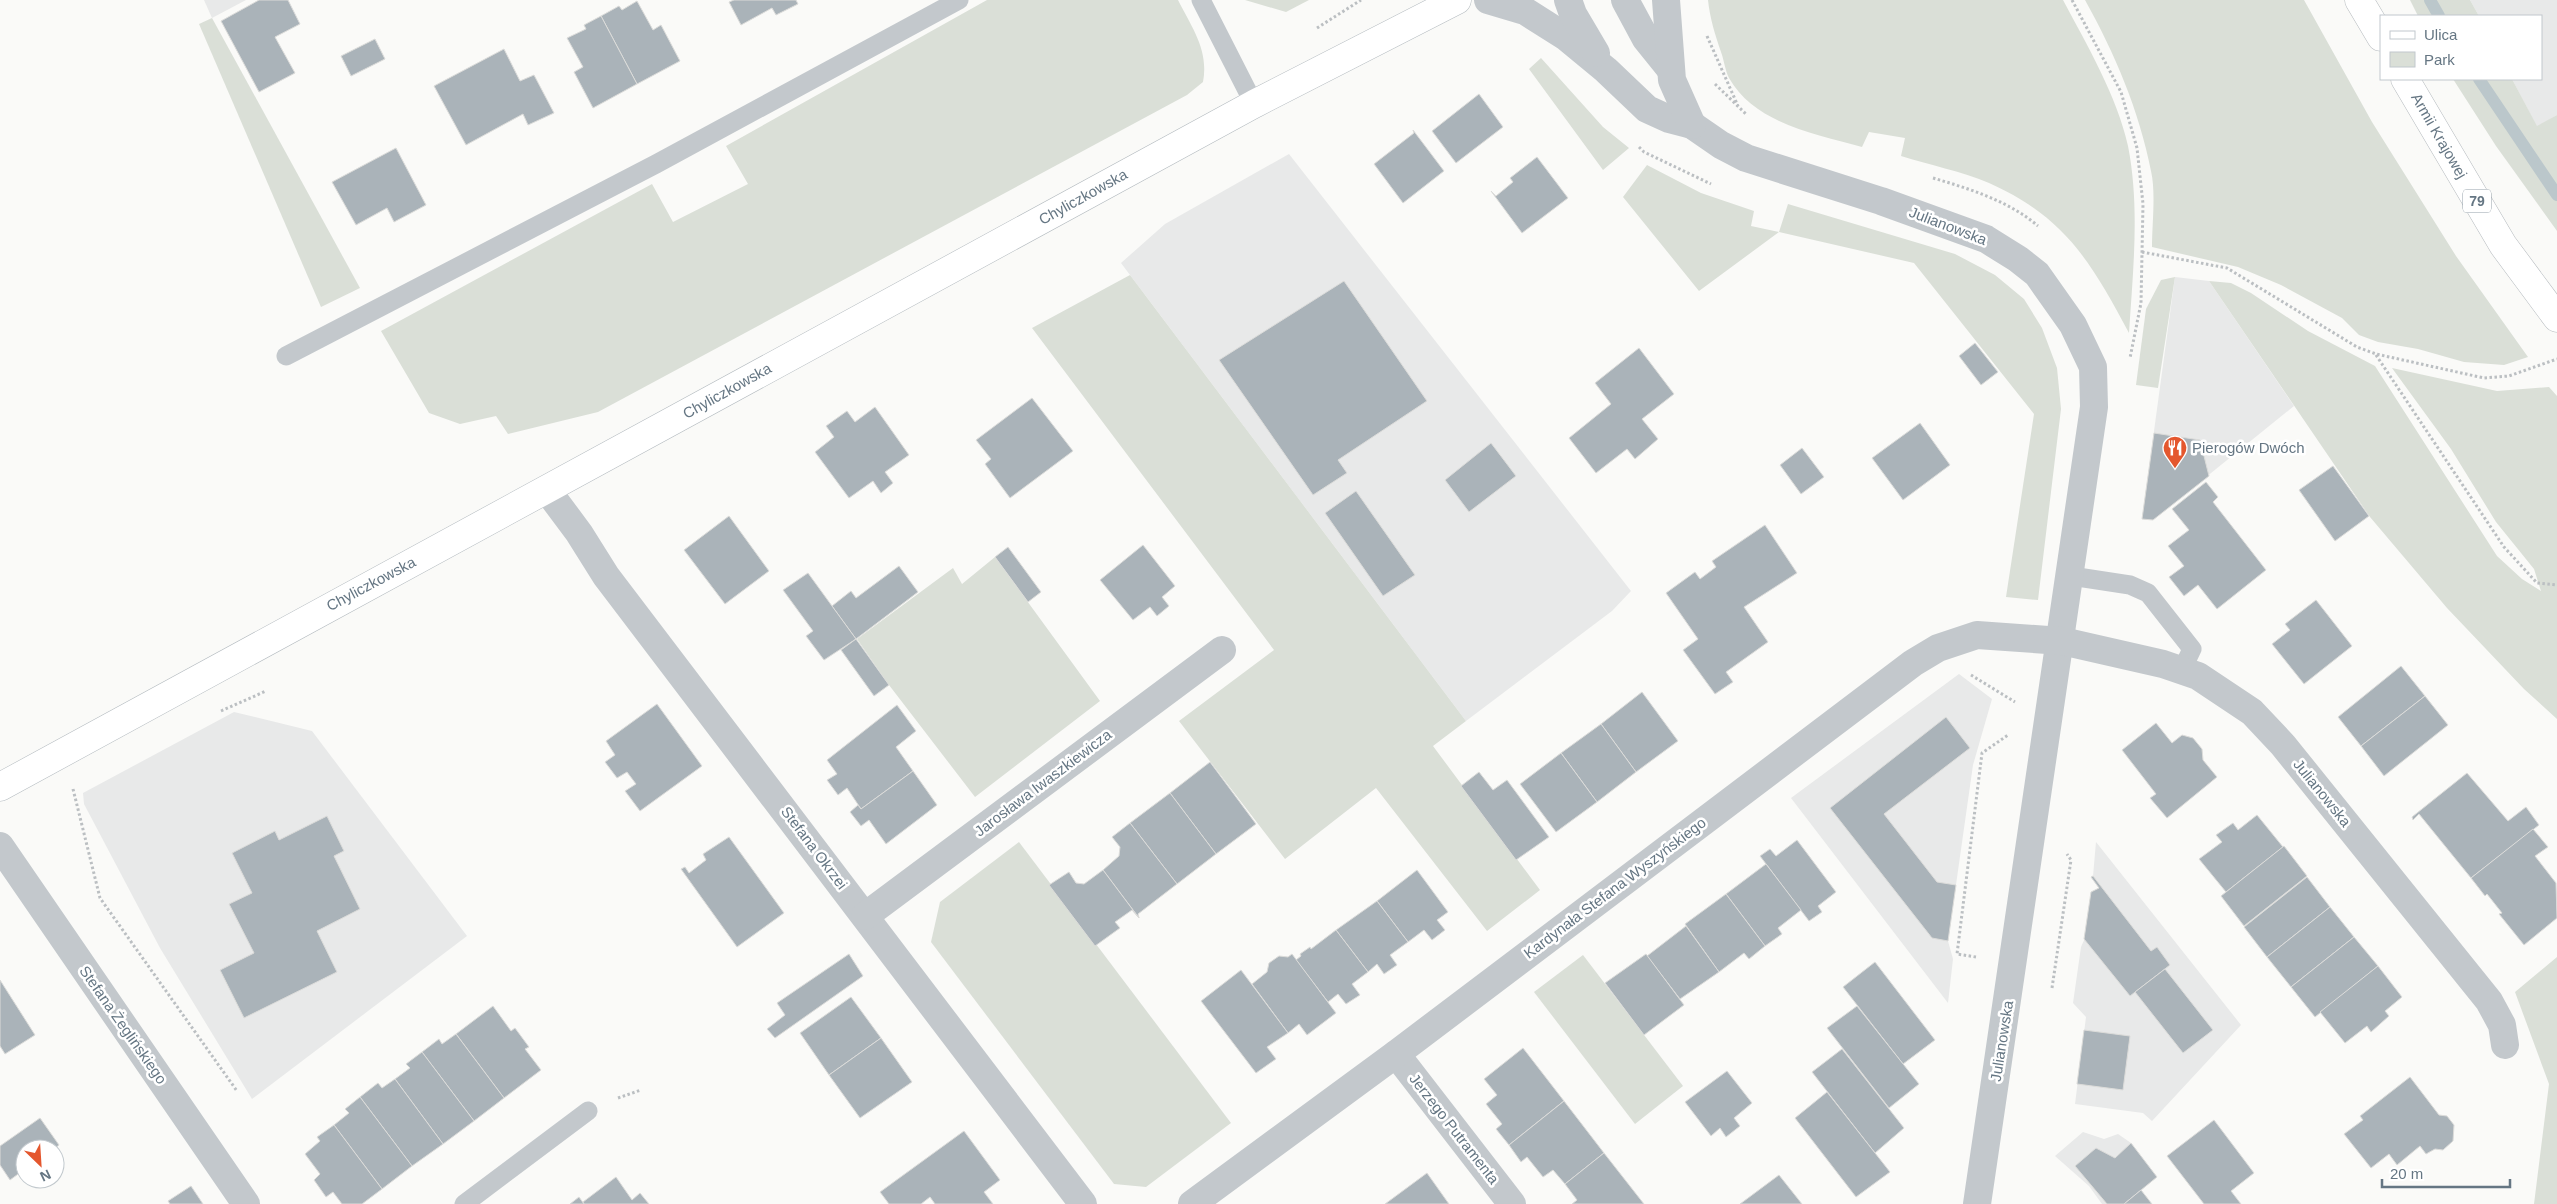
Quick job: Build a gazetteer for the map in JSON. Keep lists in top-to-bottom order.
{
  "streets": {
    "street": [
      "Armii Krajowej",
      "Chyliczkowska",
      "79",
      "Julianowska",
      "Jarosława Iwaszkiewicza",
      "Stefana Okrzei",
      "Kardynała Stefana Wyszyńskiego",
      "Stefana Żeglińskiego",
      "Jerzego Putramenta"
    ]
  },
  "crossings": [
    ["Chyliczkowska", "Stefana Okrzei"],
    ["Julianowska", "Kardynała Stefana Wyszyńskiego"],
    ["Jarosława Iwaszkiewicza", "Stefana Okrzei"],
    ["Kardynała Stefana Wyszyńskiego", "Jerzego Putramenta"]
  ],
  "places": {
    "restaurant": ["Pierogów Dwóch"]
  },
  "legend": ["Ulica", "Park"],
  "scale_bar": "20 m",
  "north": "bottom right"
}
